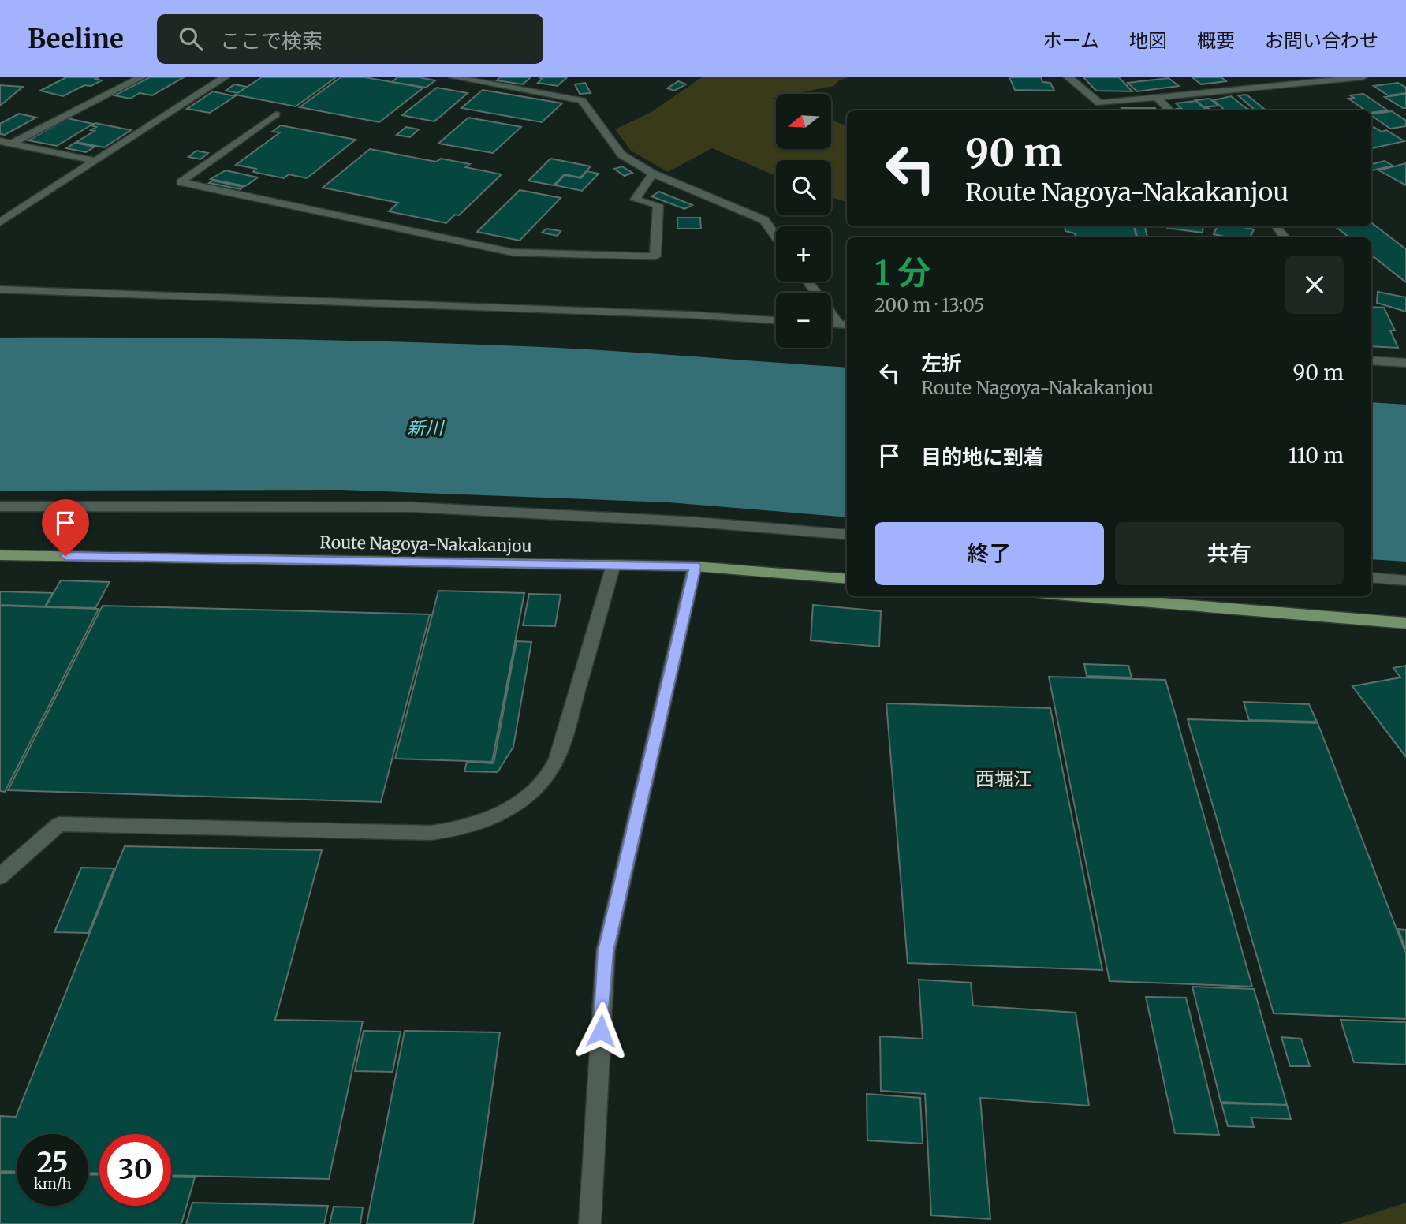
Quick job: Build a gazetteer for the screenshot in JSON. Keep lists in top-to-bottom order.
{
  "streets": {
    "main road": ["Route Nagoya-Nakakanjou"]
  },
  "districts": ["西堀江"],
  "water": ["新川"],
  "north": "left",
  "page": {
    "header": "Beeline",
    "search": "ここで検索",
    "nav": [
      "ホーム",
      "地図",
      "概要",
      "お問い合わせ"
    ],
    "map_buttons": ["+", "−"],
    "turn": ["90 m", "Route Nagoya-Nakakanjou"],
    "heading": ["1 分", "200 m · 13:05"],
    "list": [
      {
        "name": "左折",
        "note": "Route Nagoya-Nakakanjou",
        "value": "90 m"
      },
      {
        "name": "目的地に到着",
        "value": "110 m"
      }
    ],
    "buttons": ["終了", "共有"],
    "speed": "25 km/h",
    "limit": "30"
  }
}
